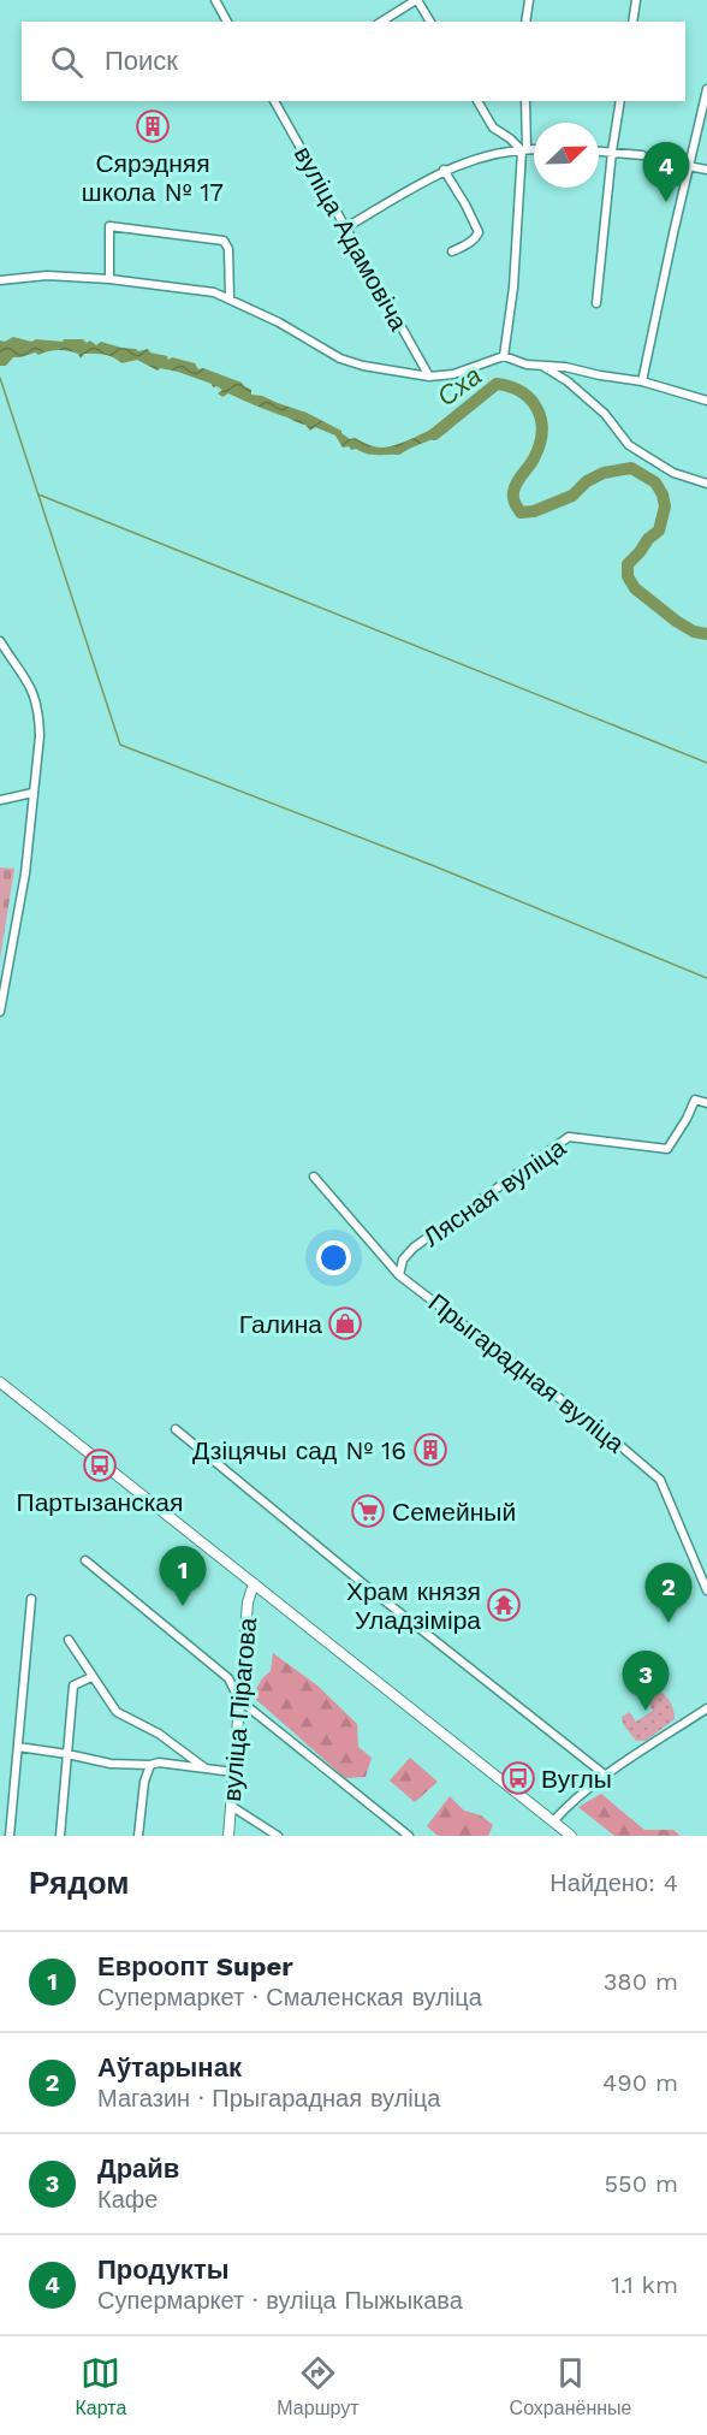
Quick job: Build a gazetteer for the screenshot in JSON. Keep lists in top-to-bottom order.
{
  "streets": {
    "main road": ["вуліца Пірагова"],
    "street": ["вуліца Адамовіча", "Лясная вуліца", "Прыгарадная вуліца"]
  },
  "crossings": [
    ["Лясная вуліца", "Прыгарадная вуліца"]
  ],
  "water": ["Сха"],
  "places": {
    "building": ["Сярэдняя школа № 17", "Дзіцячы сад № 16"],
    "shop": ["Галина"],
    "bus stop": ["Партызанская", "Вуглы"],
    "supermarket": ["Семейный"],
    "temple": ["Храм князя Уладзіміра"]
  },
  "north": "top right",
  "page": {
    "search": "Поиск",
    "pins": [
      "4",
      "1",
      "2",
      "3"
    ],
    "heading": ["Рядом", "Найдено: 4"],
    "list": [
      {
        "mark": "1",
        "name": "Евроопт Super",
        "note": "Супермаркет · Смаленская вуліца",
        "value": "380 m"
      },
      {
        "mark": "2",
        "name": "Аўтарынак",
        "note": "Магазин · Прыгарадная вуліца",
        "value": "490 m"
      },
      {
        "mark": "3",
        "name": "Драйв",
        "note": "Кафе",
        "value": "550 m"
      },
      {
        "mark": "4",
        "name": "Продукты",
        "note": "Супермаркет · вуліца Пыжыкава",
        "value": "1.1 km"
      }
    ],
    "nav": ["Карта", "Маршрут", "Сохранённые"]
  }
}
